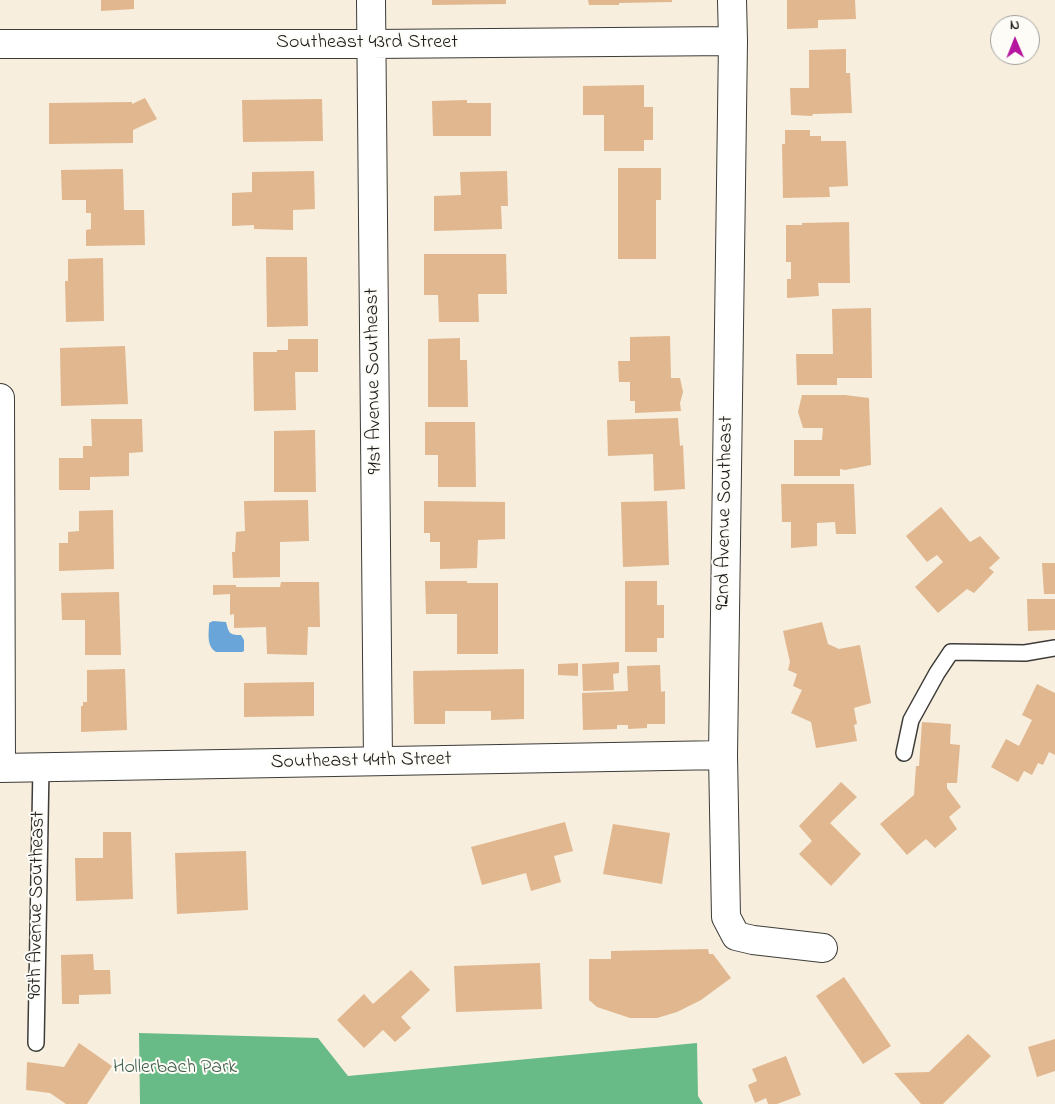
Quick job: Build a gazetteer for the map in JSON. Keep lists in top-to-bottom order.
{
  "streets": {
    "street": [
      "Southeast 43rd Street",
      "91st Avenue Southeast",
      "92nd Avenue Southeast",
      "Southeast 44th Street"
    ],
    "lane": ["90th Avenue Southeast"]
  },
  "crossings": [
    ["Southeast 43rd Street", "91st Avenue Southeast"],
    ["Southeast 43rd Street", "92nd Avenue Southeast"],
    ["91st Avenue Southeast", "Southeast 44th Street"],
    ["92nd Avenue Southeast", "Southeast 44th Street"],
    ["Southeast 44th Street", "90th Avenue Southeast"]
  ],
  "parks": ["Hollerbach Park"],
  "north": "top"
}
